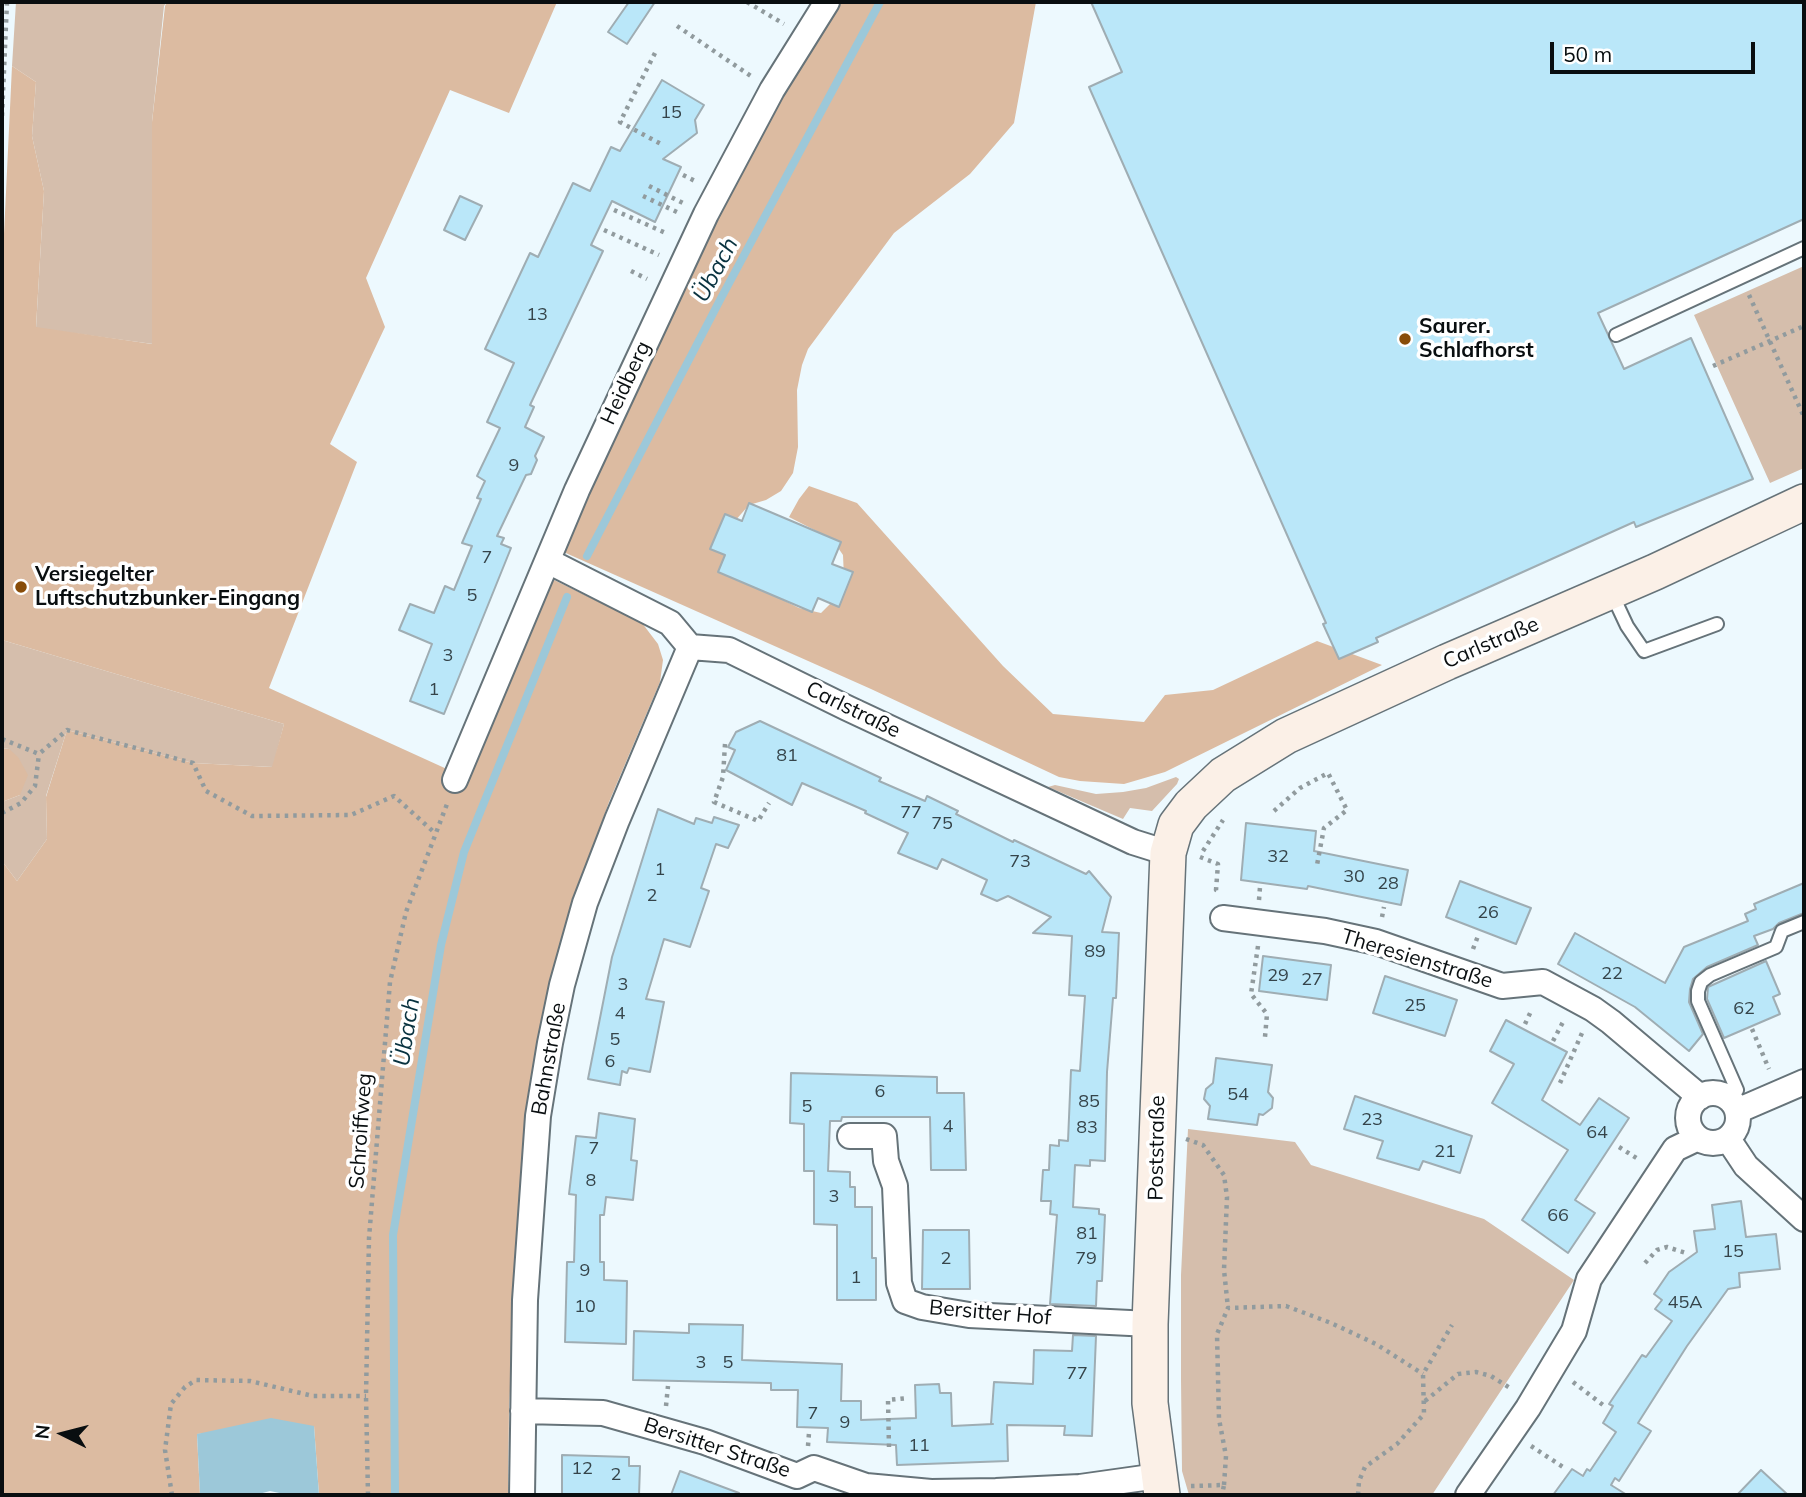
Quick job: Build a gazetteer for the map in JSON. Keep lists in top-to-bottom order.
{
  "streets": {
    "main road": ["Carlstraße", "Poststraße"],
    "street": [
      "Heidberg",
      "Theresienstraße",
      "Bahnstraße",
      "Bersitter Hof",
      "Bersitter Straße"
    ],
    "path": ["Schroiffweg"]
  },
  "crossings": [
    ["Heidberg", "Schroiffweg"],
    ["Carlstraße", "Bahnstraße"],
    ["Carlstraße", "Poststraße"],
    ["Bahnstraße", "Bersitter Straße"],
    ["Poststraße", "Bersitter Hof"],
    ["Poststraße", "Bersitter Straße"]
  ],
  "water": ["Übach"],
  "places": ["Saurer. Schlafhorst", "Versiegelter Luftschutzbunker-Eingang"],
  "house_numbers": [
    "15",
    "13",
    "9",
    "7",
    "5",
    "3",
    "1",
    "81",
    "77",
    "75",
    "32",
    "73",
    "1",
    "30",
    "28",
    "2",
    "26",
    "89",
    "22",
    "29",
    "27",
    "3",
    "25",
    "62",
    "4",
    "5",
    "6",
    "6",
    "54",
    "85",
    "5",
    "23",
    "4",
    "83",
    "64",
    "7",
    "21",
    "8",
    "3",
    "66",
    "81",
    "15",
    "2",
    "79",
    "9",
    "1",
    "45A",
    "10",
    "3",
    "5",
    "77",
    "7",
    "9",
    "11",
    "12",
    "2"
  ],
  "scale_bar": "50 m",
  "north": "left"
}
